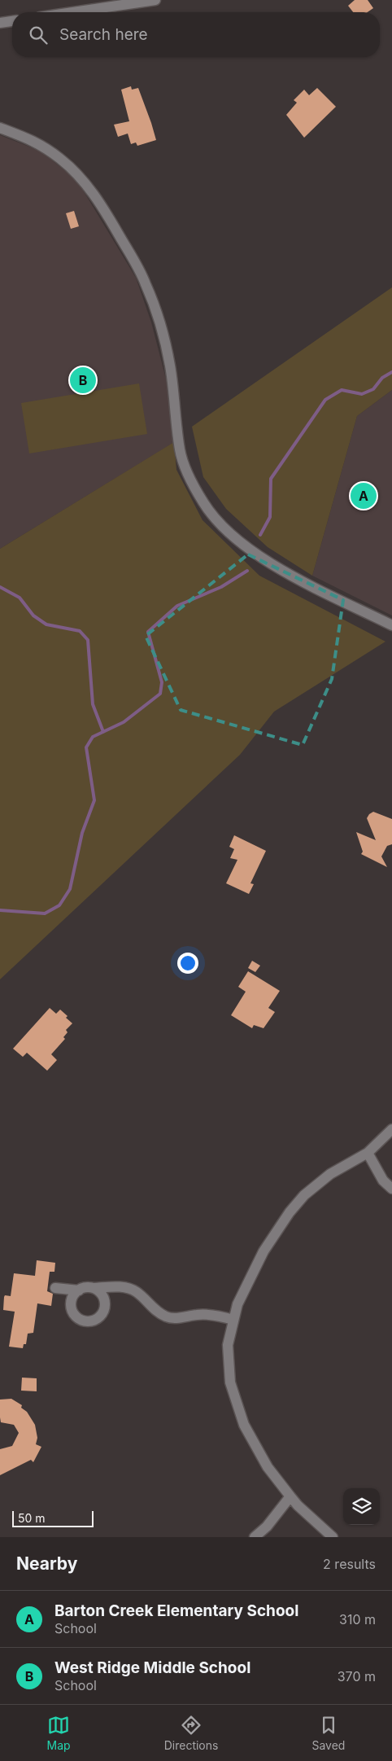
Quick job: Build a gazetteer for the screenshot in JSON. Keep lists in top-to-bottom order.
{
  "scale_bar": "50 m",
  "page": {
    "search": "Search here",
    "pins": ["B", "A"],
    "scale": "50 m",
    "heading": ["Nearby", "2 results"],
    "list": [
      {
        "mark": "A",
        "name": "Barton Creek Elementary School",
        "note": "School",
        "value": "310 m"
      },
      {
        "mark": "B",
        "name": "West Ridge Middle School",
        "note": "School",
        "value": "370 m"
      }
    ],
    "nav": ["Map", "Directions", "Saved"]
  }
}
